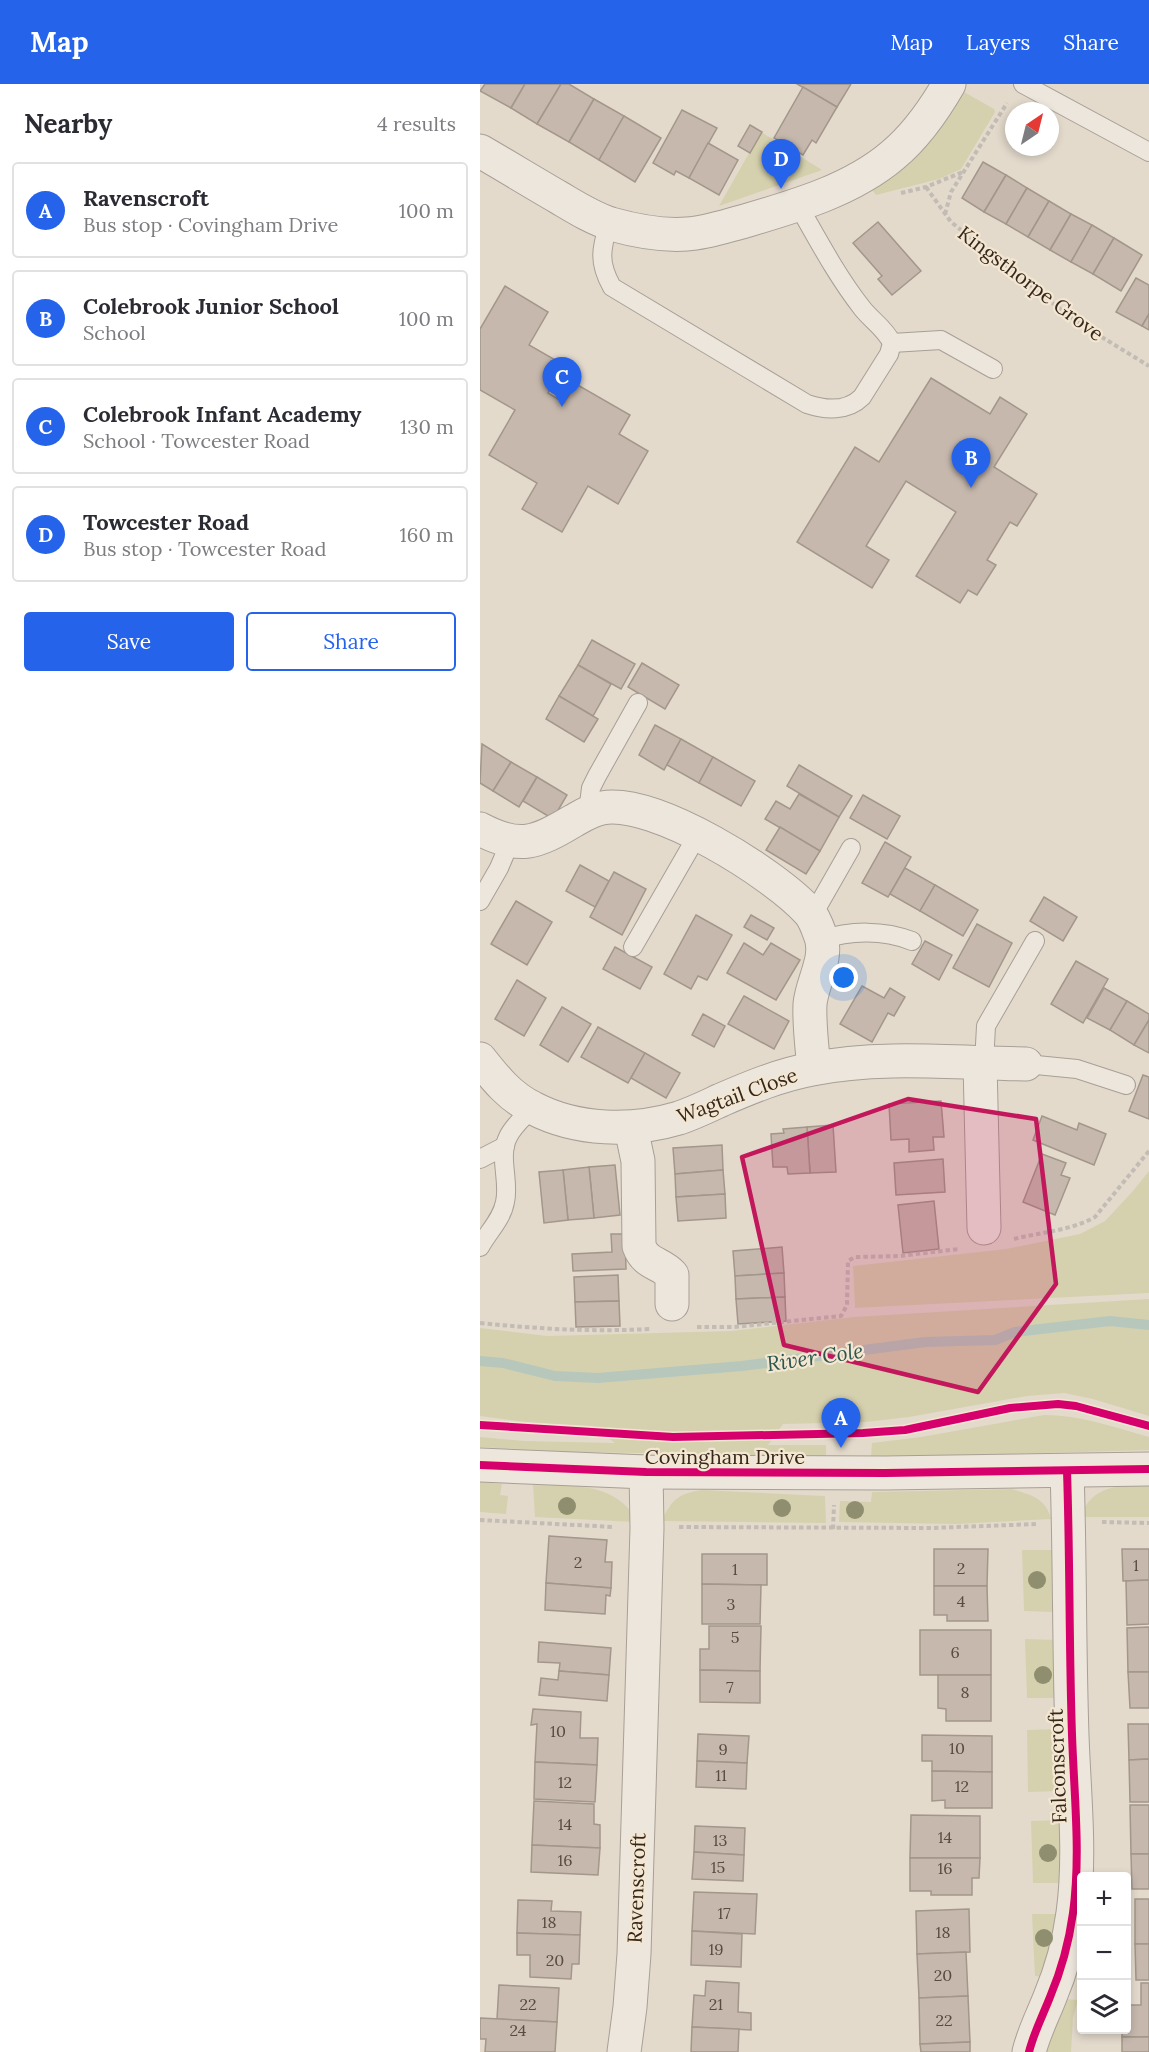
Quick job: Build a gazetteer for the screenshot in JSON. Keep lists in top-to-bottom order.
{
  "streets": {
    "street": [
      "Wagtail Close",
      "Covingham Drive",
      "Falconscroft",
      "Ravenscroft"
    ],
    "path": ["Kingsthorpe Grove"]
  },
  "crossings": [
    ["Covingham Drive", "Falconscroft"],
    ["Covingham Drive", "Ravenscroft"]
  ],
  "water": ["River Cole"],
  "house_numbers": [
    "2",
    "1",
    "2",
    "1",
    "4",
    "3",
    "5",
    "6",
    "7",
    "8",
    "10",
    "10",
    "9",
    "11",
    "12",
    "12",
    "14",
    "14",
    "13",
    "16",
    "15",
    "16",
    "17",
    "18",
    "18",
    "19",
    "20",
    "20",
    "22",
    "21",
    "22",
    "24"
  ],
  "north": "top right",
  "page": {
    "header": "Map",
    "nav": ["Map", "Layers", "Share"],
    "heading": ["Nearby", "4 results"],
    "pins": [
      "D",
      "C",
      "B",
      "A"
    ],
    "list": [
      {
        "mark": "A",
        "name": "Ravenscroft",
        "note": "Bus stop · Covingham Drive",
        "value": "100 m"
      },
      {
        "mark": "B",
        "name": "Colebrook Junior School",
        "note": "School",
        "value": "100 m"
      },
      {
        "mark": "C",
        "name": "Colebrook Infant Academy",
        "note": "School · Towcester Road",
        "value": "130 m"
      },
      {
        "mark": "D",
        "name": "Towcester Road",
        "note": "Bus stop · Towcester Road",
        "value": "160 m"
      }
    ],
    "buttons": ["Save", "Share"],
    "map_buttons": ["+", "−"]
  }
}
